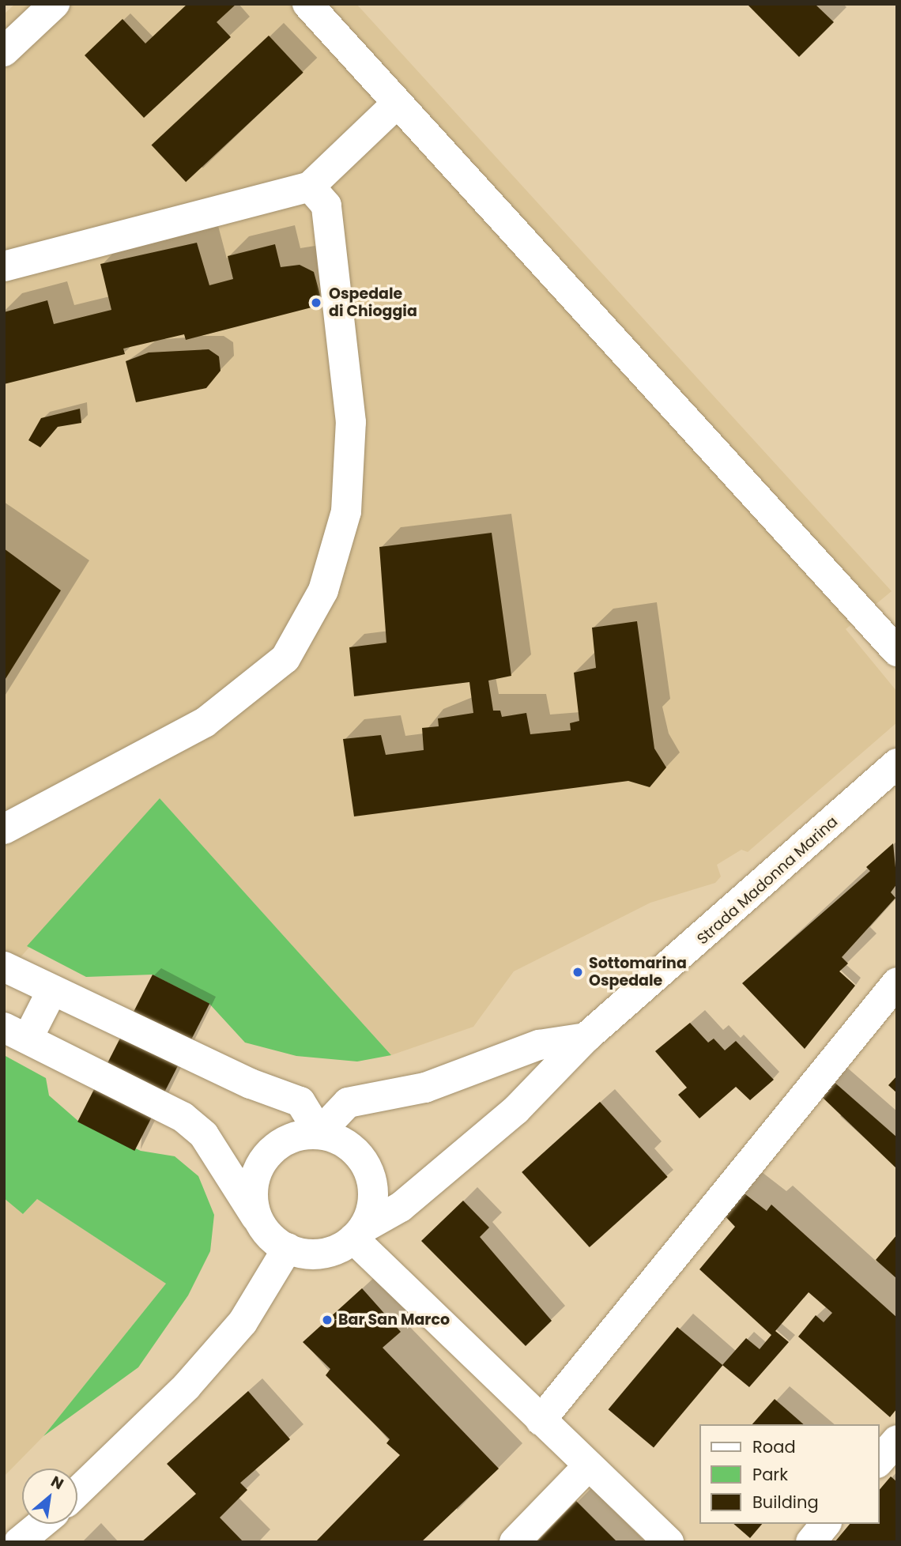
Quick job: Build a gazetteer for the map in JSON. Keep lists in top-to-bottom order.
{
  "streets": {
    "street": ["Strada Madonna Marina"]
  },
  "places": ["Ospedale di Chioggia", "Sottomarina Ospedale", "Bar San Marco"],
  "legend": ["Road", "Park", "Building"],
  "north": "top right"
}
